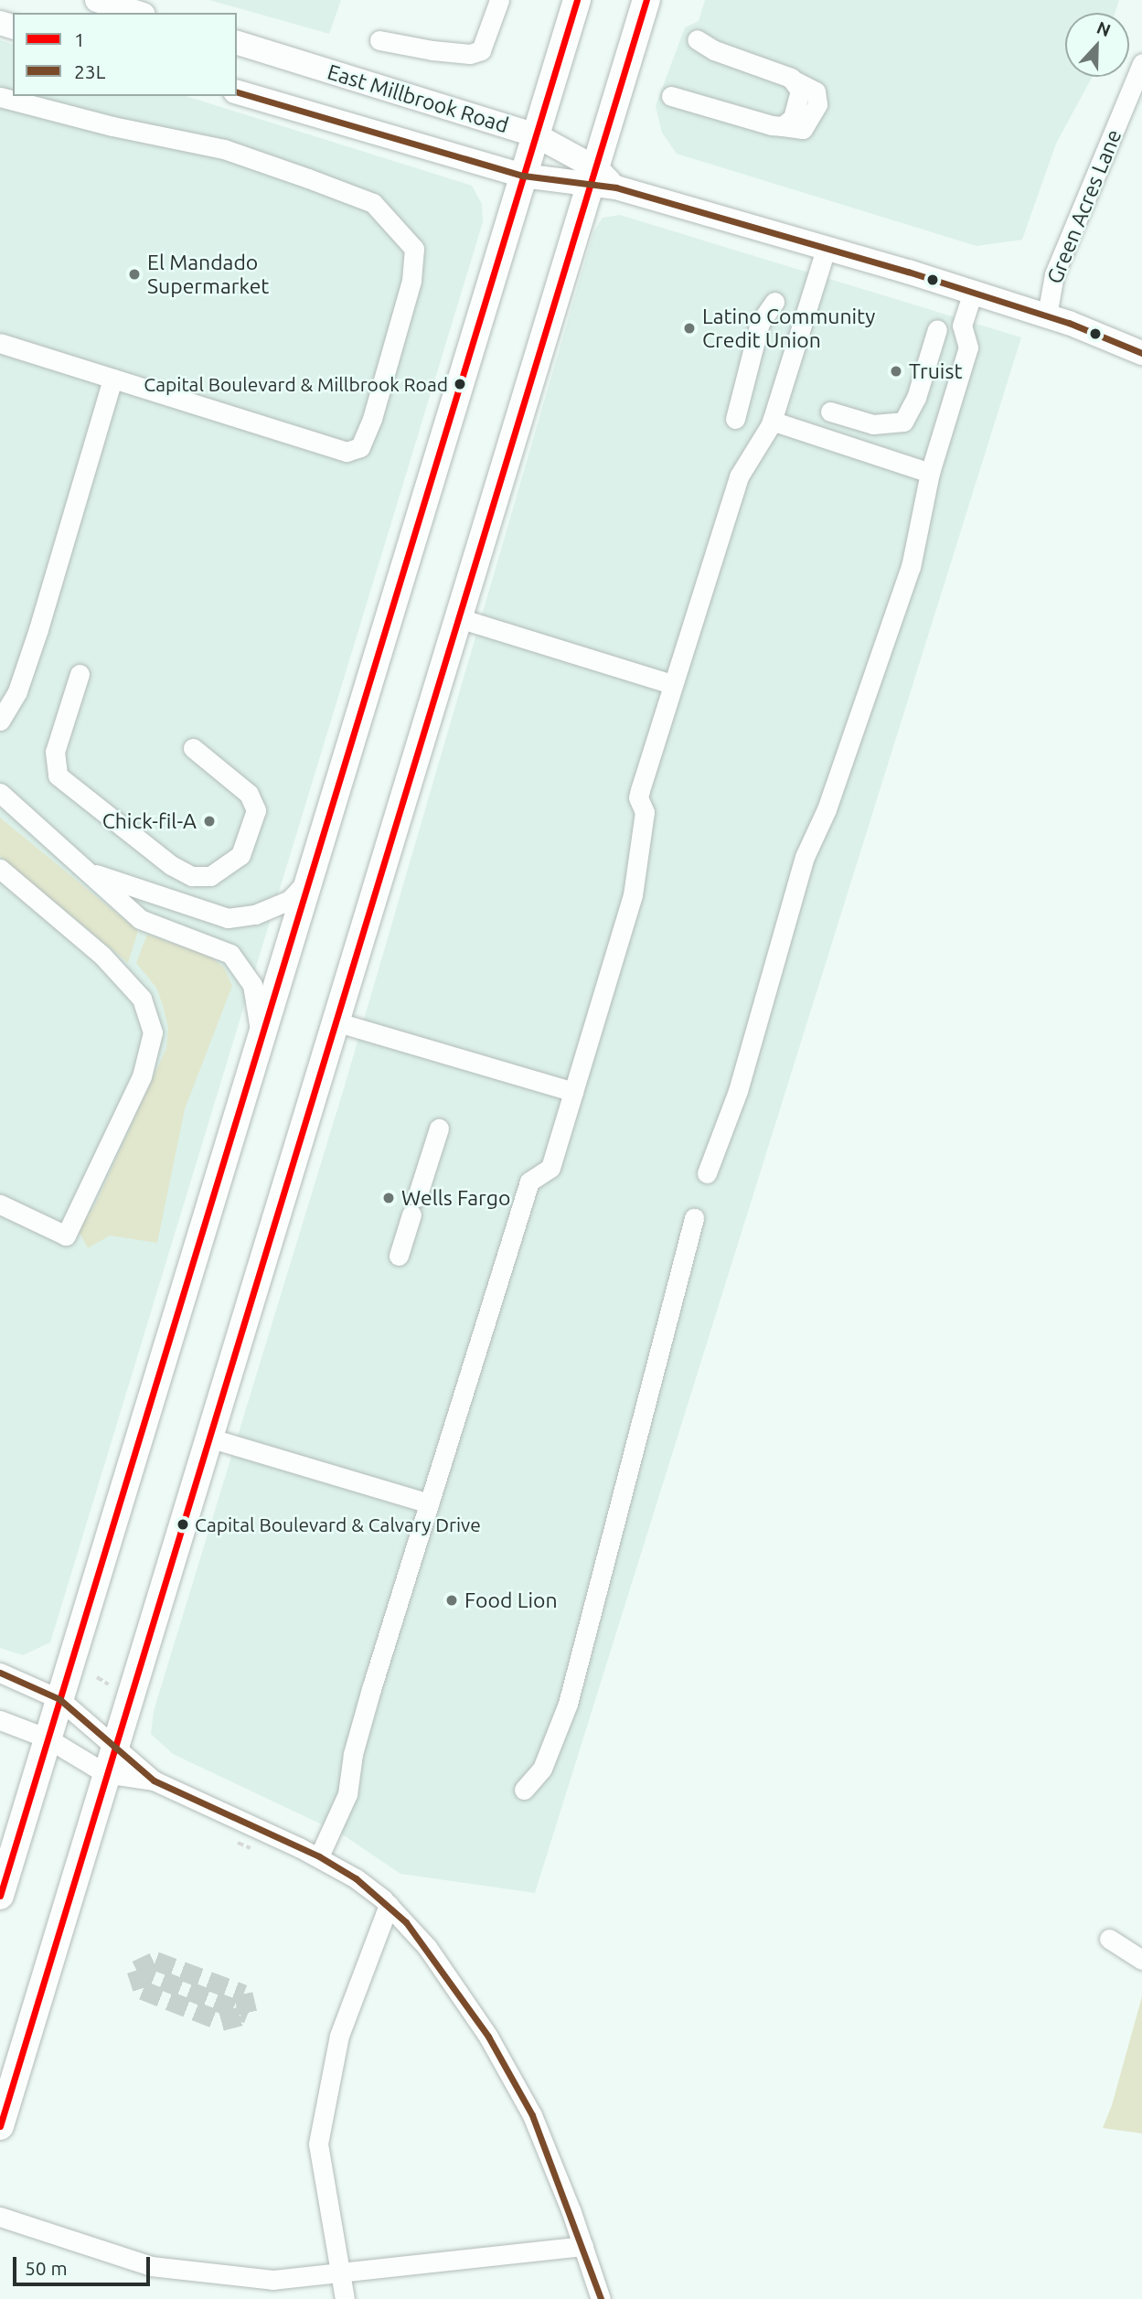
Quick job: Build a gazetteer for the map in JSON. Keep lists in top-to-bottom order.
{
  "streets": {
    "main road": ["East Millbrook Road"],
    "street": ["Green Acres Lane"]
  },
  "places": [
    "El Mandado Supermarket",
    "Latino Community Credit Union",
    "Truist",
    "Capital Boulevard & Millbrook Road",
    "Chick-fil-A",
    "Wells Fargo",
    "Capital Boulevard & Calvary Drive",
    "Food Lion"
  ],
  "lines": ["transit line 1", "transit line 23L"],
  "legend": ["1", "23L"],
  "scale_bar": "50 m",
  "north": "top"
}
